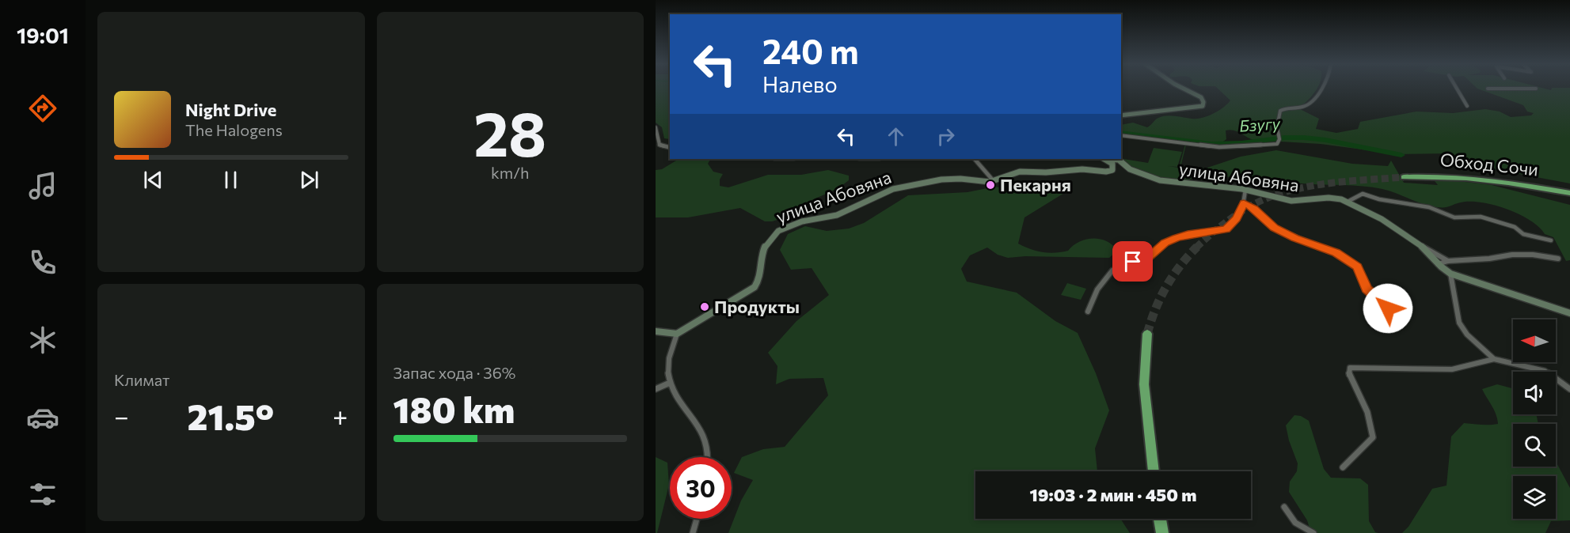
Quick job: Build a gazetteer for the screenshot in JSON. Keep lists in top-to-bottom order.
{
  "streets": {
    "highway": ["Обход Сочи"],
    "street": ["улица Абовяна"]
  },
  "water": ["Бзугу"],
  "places": ["Пекарня", "Продукты"],
  "north": "left",
  "page": {
    "tabs": "19:01",
    "tile": [
      ["28", "km/h"],
      "Климат",
      ["Запас хода · 36%", "180 km"]
    ],
    "turn": ["240 m", "Налево"],
    "song": ["Night Drive", "The Halogens"],
    "heat": ["−", "21.5°", "+"],
    "limit": "30",
    "trip": "19:03 · 2 мин · 450 m"
  }
}
